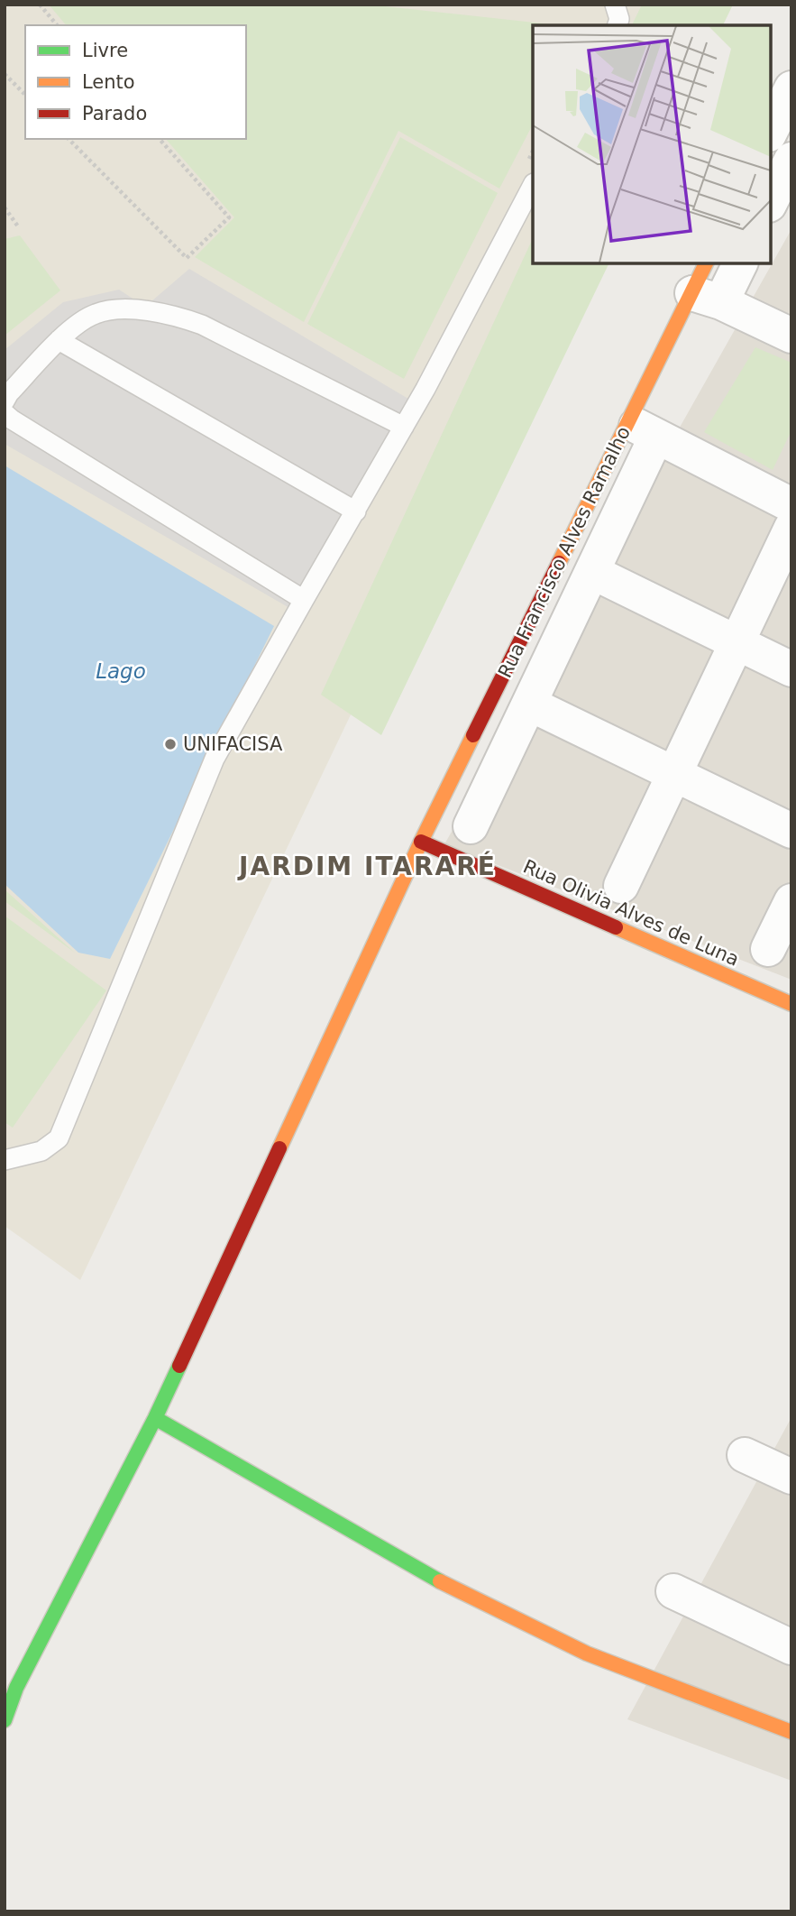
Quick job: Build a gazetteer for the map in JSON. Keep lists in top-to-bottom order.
{
  "streets": {
    "street": ["Rua Francisco Alves Ramalho", "Rua Olivia Alves de Luna"]
  },
  "crossings": [
    ["Rua Francisco Alves Ramalho", "Rua Olivia Alves de Luna"]
  ],
  "districts": ["JARDIM ITARARÉ"],
  "water": ["Lago"],
  "places": ["UNIFACISA"],
  "legend": ["Livre", "Lento", "Parado"]
}
